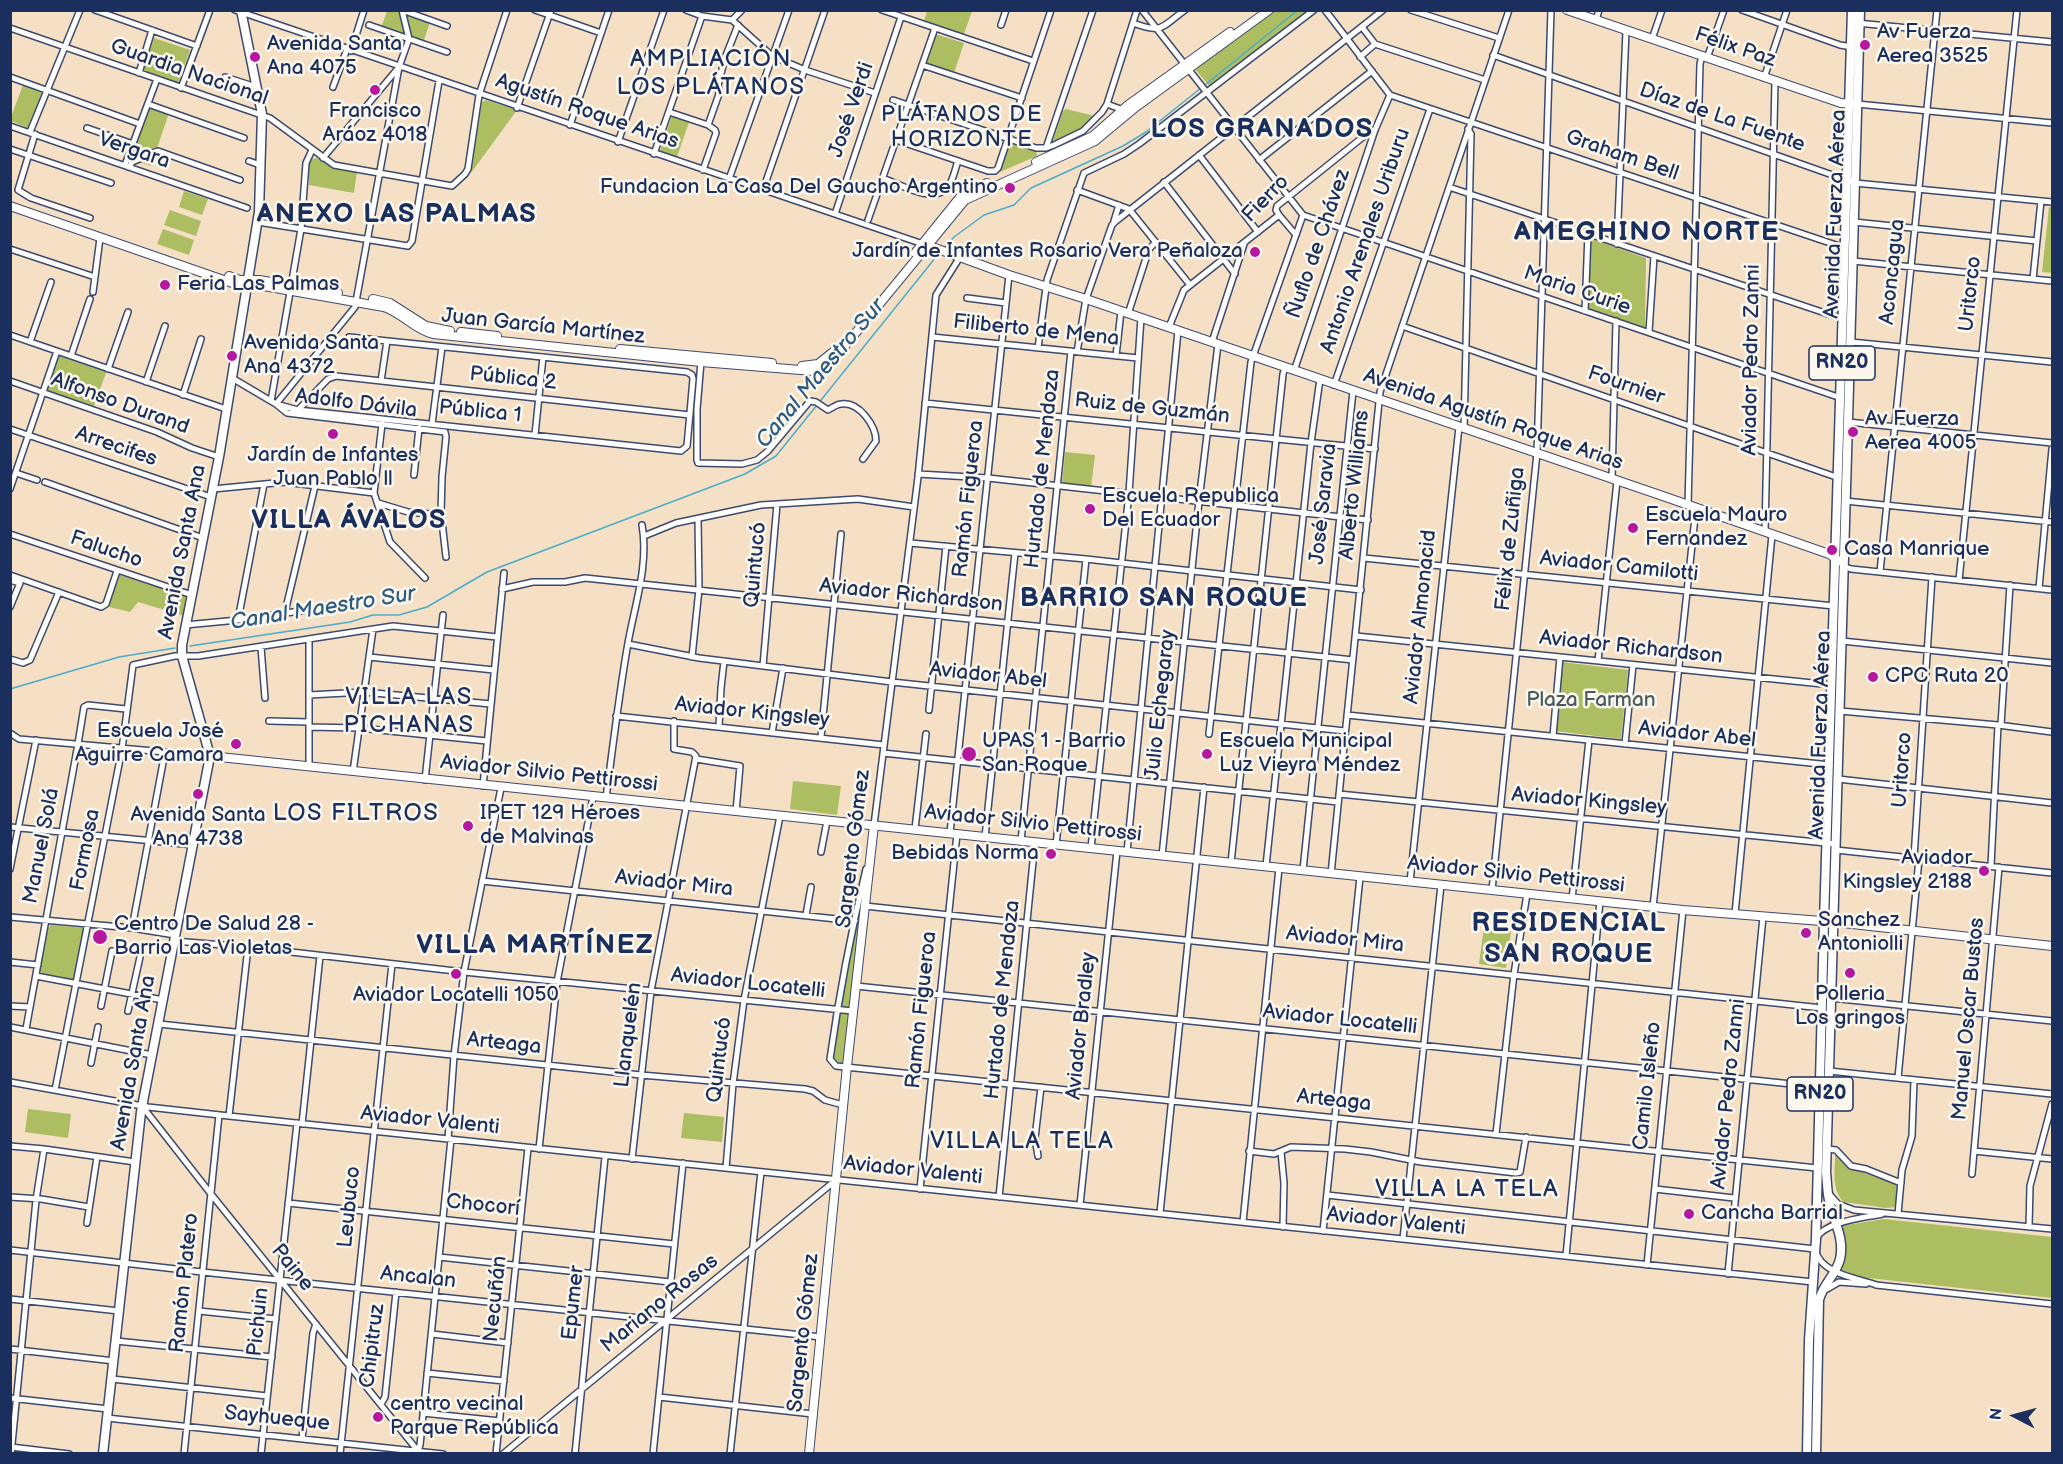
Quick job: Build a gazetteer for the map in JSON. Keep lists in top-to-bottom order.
{
  "streets": {
    "main road": [
      "Félix Paz",
      "Avenida Fuerza Aérea",
      "Juan García Martínez",
      "RN20",
      "Avenida Agustín Roque Arias",
      "Avenida Santa Ana",
      "Aviador Silvio Pettirossi",
      "Sargento Gómez"
    ],
    "street": [
      "Guardia Nacional",
      "José Verdi",
      "Agustín Roque Arias",
      "Díaz de La Fuente",
      "Vergara",
      "Graham Bell",
      "Fierro",
      "Antonio Arenales Uriburu",
      "Ñuflo de Chávez",
      "Aconcagua",
      "Maria Curie",
      "Uritorco",
      "Filiberto de Mena",
      "Aviador Pedro Zanni",
      "Pública 2",
      "Fournier",
      "Alfonso Durand",
      "Adolfo Dávila",
      "Ruiz de Guzmán",
      "Pública 1",
      "Arrecifes",
      "Hurtado de Mendoza",
      "Alberto Williams",
      "Ramón Figueroa",
      "José Saravia",
      "Félix de Zuñiga",
      "Falucho",
      "Quintucó",
      "Aviador Camilotti",
      "Aviador Richardson",
      "Aviador Almonacid",
      "Aviador Abel",
      "Julio Echegaray",
      "Aviador Kingsley",
      "Manuel Solá",
      "Formosa",
      "Aviador Mira",
      "Aviador Locatelli",
      "Manuel Oscar Bustos",
      "Aviador Bradley",
      "Llanquelén",
      "Arteaga",
      "Camilo Isleño",
      "Aviador Valenti",
      "Chocorí",
      "Leubuco",
      "Paine",
      "Ancalan",
      "Ramón Platero",
      "Necuñán",
      "Epumer",
      "Mariano Rosas",
      "Pichuin",
      "Chipitruz",
      "Sayhueque"
    ]
  },
  "crossings": [
    ["Félix Paz", "Avenida Fuerza Aérea"],
    ["Félix Paz", "Aviador Pedro Zanni"],
    ["Guardia Nacional", "Agustín Roque Arias"],
    ["Guardia Nacional", "Avenida Santa Ana"],
    ["José Verdi", "Agustín Roque Arias"],
    ["Agustín Roque Arias", "Juan García Martínez"],
    ["Agustín Roque Arias", "Avenida Agustín Roque Arias"],
    ["Agustín Roque Arias", "Avenida Santa Ana"],
    ["Díaz de La Fuente", "Avenida Fuerza Aérea"],
    ["Díaz de La Fuente", "Aconcagua"],
    ["Díaz de La Fuente", "Uritorco"],
    ["Díaz de La Fuente", "Aviador Pedro Zanni"],
    ["Díaz de La Fuente", "Alberto Williams"],
    ["Díaz de La Fuente", "Félix de Zuñiga"],
    ["Graham Bell", "Avenida Fuerza Aérea"],
    ["Graham Bell", "Antonio Arenales Uriburu"],
    ["Graham Bell", "Ñuflo de Chávez"],
    ["Graham Bell", "Aviador Pedro Zanni"],
    ["Graham Bell", "Alberto Williams"],
    ["Graham Bell", "Félix de Zuñiga"],
    ["Fierro", "Ñuflo de Chávez"],
    ["Fierro", "Avenida Agustín Roque Arias"],
    ["Fierro", "Julio Echegaray"],
    ["Avenida Fuerza Aérea", "Maria Curie"],
    ["Avenida Fuerza Aérea", "Fournier"],
    ["Avenida Fuerza Aérea", "Avenida Agustín Roque Arias"],
    ["Avenida Fuerza Aérea", "Aviador Camilotti"],
    ["Avenida Fuerza Aérea", "Aviador Richardson"],
    ["Avenida Fuerza Aérea", "Aviador Abel"],
    ["Avenida Fuerza Aérea", "Aviador Kingsley"],
    ["Avenida Fuerza Aérea", "Aviador Silvio Pettirossi"],
    ["Avenida Fuerza Aérea", "Aviador Mira"],
    ["Avenida Fuerza Aérea", "Aviador Locatelli"],
    ["Avenida Fuerza Aérea", "Arteaga"],
    ["Avenida Fuerza Aérea", "Aviador Valenti"],
    ["Antonio Arenales Uriburu", "Maria Curie"],
    ["Antonio Arenales Uriburu", "Ruiz de Guzmán"],
    ["Antonio Arenales Uriburu", "Avenida Agustín Roque Arias"],
    ["Antonio Arenales Uriburu", "Aviador Richardson"],
    ["Antonio Arenales Uriburu", "Aviador Abel"],
    ["Antonio Arenales Uriburu", "Aviador Silvio Pettirossi"],
    ["Ñuflo de Chávez", "Maria Curie"],
    ["Ñuflo de Chávez", "Avenida Agustín Roque Arias"],
    ["Maria Curie", "Aviador Pedro Zanni"],
    ["Maria Curie", "Alberto Williams"],
    ["Maria Curie", "Félix de Zuñiga"],
    ["Maria Curie", "Aviador Almonacid"],
    ["Uritorco", "Aviador Kingsley"],
    ["Uritorco", "Aviador Silvio Pettirossi"],
    ["Juan García Martínez", "Avenida Agustín Roque Arias"],
    ["Juan García Martínez", "Avenida Santa Ana"],
    ["Filiberto de Mena", "Hurtado de Mendoza"],
    ["Filiberto de Mena", "Ramón Figueroa"],
    ["Filiberto de Mena", "Sargento Gómez"],
    ["Aviador Pedro Zanni", "Fournier"],
    ["Aviador Pedro Zanni", "Avenida Agustín Roque Arias"],
    ["Aviador Pedro Zanni", "Aviador Camilotti"],
    ["Aviador Pedro Zanni", "Aviador Richardson"],
    ["Aviador Pedro Zanni", "Aviador Abel"],
    ["Aviador Pedro Zanni", "Aviador Kingsley"],
    ["Aviador Pedro Zanni", "Aviador Silvio Pettirossi"],
    ["Aviador Pedro Zanni", "Aviador Mira"],
    ["Aviador Pedro Zanni", "Aviador Locatelli"],
    ["Aviador Pedro Zanni", "Arteaga"],
    ["Aviador Pedro Zanni", "Aviador Valenti"],
    ["Pública 2", "Pública 1"],
    ["Fournier", "Alberto Williams"],
    ["Fournier", "Félix de Zuñiga"],
    ["Fournier", "Aviador Almonacid"],
    ["Alfonso Durand", "Avenida Santa Ana"],
    ["Adolfo Dávila", "Pública 1"],
    ["Adolfo Dávila", "Avenida Santa Ana"],
    ["Ruiz de Guzmán", "Hurtado de Mendoza"],
    ["Ruiz de Guzmán", "Alberto Williams"],
    ["Ruiz de Guzmán", "Ramón Figueroa"],
    ["Ruiz de Guzmán", "José Saravia"],
    ["Ruiz de Guzmán", "Julio Echegaray"],
    ["Ruiz de Guzmán", "Sargento Gómez"],
    ["Avenida Agustín Roque Arias", "Hurtado de Mendoza"],
    ["Avenida Agustín Roque Arias", "Alberto Williams"],
    ["Avenida Agustín Roque Arias", "Ramón Figueroa"],
    ["Avenida Agustín Roque Arias", "José Saravia"],
    ["Avenida Agustín Roque Arias", "Félix de Zuñiga"],
    ["Avenida Agustín Roque Arias", "Aviador Almonacid"],
    ["Avenida Agustín Roque Arias", "Julio Echegaray"],
    ["Avenida Agustín Roque Arias", "Sargento Gómez"],
    ["Arrecifes", "Avenida Santa Ana"],
    ["Hurtado de Mendoza", "Aviador Richardson"],
    ["Hurtado de Mendoza", "Aviador Abel"],
    ["Hurtado de Mendoza", "Aviador Silvio Pettirossi"],
    ["Hurtado de Mendoza", "Aviador Mira"],
    ["Hurtado de Mendoza", "Aviador Locatelli"],
    ["Hurtado de Mendoza", "Arteaga"],
    ["Hurtado de Mendoza", "Aviador Valenti"],
    ["Alberto Williams", "Aviador Camilotti"],
    ["Alberto Williams", "Aviador Richardson"],
    ["Alberto Williams", "Aviador Almonacid"],
    ["Alberto Williams", "Aviador Abel"],
    ["Alberto Williams", "Aviador Kingsley"],
    ["Alberto Williams", "Aviador Silvio Pettirossi"],
    ["Ramón Figueroa", "Aviador Richardson"],
    ["Ramón Figueroa", "Aviador Abel"],
    ["Ramón Figueroa", "Aviador Silvio Pettirossi"],
    ["Ramón Figueroa", "Aviador Mira"],
    ["Ramón Figueroa", "Aviador Locatelli"],
    ["Ramón Figueroa", "Arteaga"],
    ["Ramón Figueroa", "Aviador Valenti"],
    ["José Saravia", "Aviador Richardson"],
    ["José Saravia", "Aviador Abel"],
    ["José Saravia", "Aviador Silvio Pettirossi"],
    ["Félix de Zuñiga", "Aviador Camilotti"],
    ["Félix de Zuñiga", "Aviador Richardson"],
    ["Félix de Zuñiga", "Aviador Abel"],
    ["Félix de Zuñiga", "Aviador Kingsley"],
    ["Félix de Zuñiga", "Aviador Silvio Pettirossi"],
    ["Falucho", "Avenida Santa Ana"],
    ["Avenida Santa Ana", "Aviador Silvio Pettirossi"],
    ["Avenida Santa Ana", "Formosa"],
    ["Avenida Santa Ana", "Aviador Locatelli"],
    ["Avenida Santa Ana", "Arteaga"],
    ["Avenida Santa Ana", "Aviador Valenti"],
    ["Avenida Santa Ana", "Paine"],
    ["Avenida Santa Ana", "Ancalan"],
    ["Avenida Santa Ana", "Sayhueque"],
    ["Quintucó", "Aviador Richardson"],
    ["Quintucó", "Aviador Abel"],
    ["Quintucó", "Aviador Silvio Pettirossi"],
    ["Quintucó", "Aviador Mira"],
    ["Quintucó", "Aviador Locatelli"],
    ["Quintucó", "Arteaga"],
    ["Quintucó", "Aviador Valenti"],
    ["Aviador Camilotti", "Aviador Almonacid"],
    ["Aviador Richardson", "Aviador Almonacid"],
    ["Aviador Richardson", "Julio Echegaray"],
    ["Aviador Richardson", "Sargento Gómez"],
    ["Aviador Almonacid", "Aviador Abel"],
    ["Aviador Almonacid", "Aviador Kingsley"],
    ["Aviador Almonacid", "Aviador Silvio Pettirossi"],
    ["Aviador Abel", "Julio Echegaray"],
    ["Aviador Abel", "Sargento Gómez"],
    ["Julio Echegaray", "Aviador Silvio Pettirossi"],
    ["Aviador Kingsley", "Sargento Gómez"],
    ["Aviador Kingsley", "Manuel Oscar Bustos"],
    ["Aviador Silvio Pettirossi", "Manuel Solá"],
    ["Aviador Silvio Pettirossi", "Sargento Gómez"],
    ["Aviador Silvio Pettirossi", "Formosa"],
    ["Aviador Silvio Pettirossi", "Manuel Oscar Bustos"],
    ["Aviador Silvio Pettirossi", "Aviador Bradley"],
    ["Aviador Silvio Pettirossi", "Llanquelén"],
    ["Aviador Silvio Pettirossi", "Camilo Isleño"],
    ["Manuel Solá", "Formosa"],
    ["Manuel Solá", "Aviador Locatelli"],
    ["Sargento Gómez", "Aviador Mira"],
    ["Sargento Gómez", "Aviador Locatelli"],
    ["Sargento Gómez", "Arteaga"],
    ["Sargento Gómez", "Aviador Valenti"],
    ["Sargento Gómez", "Ancalan"],
    ["Sargento Gómez", "Mariano Rosas"],
    ["Formosa", "Aviador Locatelli"],
    ["Formosa", "Aviador Valenti"],
    ["Aviador Mira", "Aviador Bradley"],
    ["Aviador Mira", "Llanquelén"],
    ["Aviador Mira", "Camilo Isleño"],
    ["Aviador Locatelli", "Aviador Bradley"],
    ["Aviador Locatelli", "Llanquelén"],
    ["Aviador Locatelli", "Camilo Isleño"],
    ["Aviador Locatelli", "Leubuco"],
    ["Aviador Locatelli", "Pichuin"],
    ["Aviador Bradley", "Arteaga"],
    ["Aviador Bradley", "Aviador Valenti"],
    ["Llanquelén", "Arteaga"],
    ["Llanquelén", "Aviador Valenti"],
    ["Arteaga", "Camilo Isleño"],
    ["Arteaga", "Leubuco"],
    ["Arteaga", "Pichuin"],
    ["Camilo Isleño", "Aviador Valenti"],
    ["Aviador Valenti", "Leubuco"],
    ["Aviador Valenti", "Paine"],
    ["Aviador Valenti", "Ramón Platero"],
    ["Aviador Valenti", "Necuñán"],
    ["Aviador Valenti", "Epumer"],
    ["Aviador Valenti", "Mariano Rosas"],
    ["Aviador Valenti", "Pichuin"],
    ["Chocorí", "Leubuco"],
    ["Chocorí", "Necuñán"],
    ["Chocorí", "Epumer"],
    ["Chocorí", "Pichuin"],
    ["Leubuco", "Paine"],
    ["Leubuco", "Ancalan"],
    ["Leubuco", "Sayhueque"],
    ["Paine", "Ancalan"],
    ["Paine", "Ramón Platero"],
    ["Paine", "Pichuin"],
    ["Paine", "Chipitruz"],
    ["Paine", "Sayhueque"],
    ["Ancalan", "Ramón Platero"],
    ["Ancalan", "Necuñán"],
    ["Ancalan", "Epumer"],
    ["Ancalan", "Mariano Rosas"],
    ["Ancalan", "Pichuin"],
    ["Ancalan", "Chipitruz"],
    ["Ramón Platero", "Sayhueque"],
    ["Epumer", "Mariano Rosas"],
    ["Pichuin", "Sayhueque"]
  ],
  "districts": [
    "AMPLIACIÓN LOS PLÁTANOS",
    "PLÁTANOS DE HORIZONTE",
    "LOS GRANADOS",
    "ANEXO LAS PALMAS",
    "AMEGHINO NORTE",
    "VILLA ÁVALOS",
    "BARRIO SAN ROQUE",
    "VILLA LAS PICHANAS",
    "LOS FILTROS",
    "RESIDENCIAL SAN ROQUE",
    "VILLA MARTÍNEZ",
    "VILLA LA TELA",
    "VILLA LA TELA"
  ],
  "water": ["Canal Maestro Sur"],
  "parks": ["Plaza Farman"],
  "places": [
    "Av Fuerza Aerea 3525",
    "Avenida Santa Ana 4075",
    "Francisco Aráoz 4018",
    "Fundacion La Casa Del Gaucho Argentino",
    "Jardín de Infantes Rosario Vera Peñaloza",
    "Feria Las Palmas",
    "Avenida Santa Ana 4372",
    "Av Fuerza Aerea 4005",
    "Jardín de Infantes Juan Pablo ll",
    "Escuela Republica Del Ecuador",
    "Escuela Mauro Fernandez",
    "Casa Manrique",
    "CPC Ruta 20",
    "Escuela José Aguirre Camara",
    "UPAS 1 - Barrio San Roque",
    "Escuela Municipal Luz Vieyra Méndez",
    "Avenida Santa Ana 4738",
    "IPET 129 Héroes de Malvinas",
    "Bebidas Norma",
    "Aviador Kingsley 2188",
    "Sanchez Antoniolli",
    "Centro De Salud 28 - Barrio Las Violetas",
    "Polleria Los gringos",
    "Aviador Locatelli 1050",
    "Cancha Barrial",
    "centro vecinal Parque República"
  ],
  "north": "left"
}
